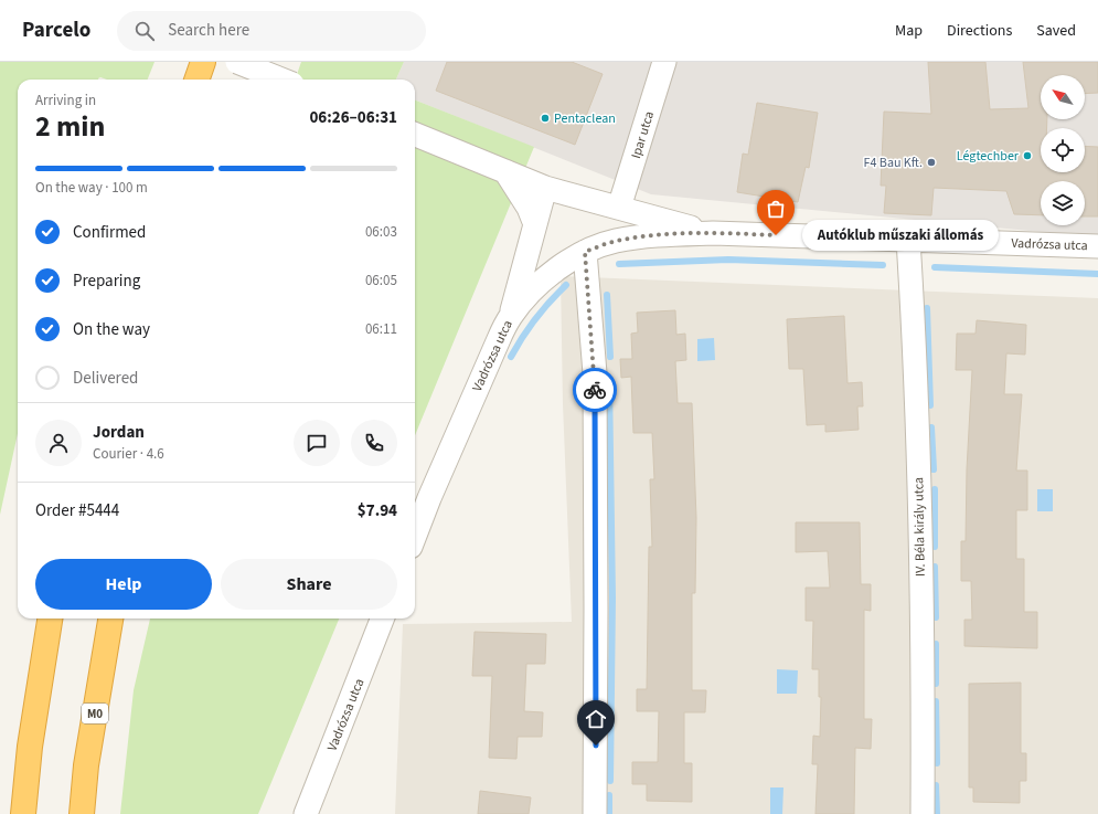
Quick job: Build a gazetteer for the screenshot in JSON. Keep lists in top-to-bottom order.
{
  "streets": {
    "highway": ["M0"],
    "street": ["Ipar utca", "Vadrózsa utca", "IV. Béla király utca"]
  },
  "crossings": [
    ["Vadrózsa utca", "IV. Béla király utca"]
  ],
  "places": [
    "Pentaclean",
    "Légtechber",
    "F4 Bau Kft.",
    "Autóklub műszaki állomás"
  ],
  "north": "top left",
  "page": {
    "header": "Parcelo",
    "search": "Search here",
    "nav": ["Map", "Directions", "Saved"],
    "heading": ["2 min", "Arriving in", "06:26–06:31"],
    "panel": [
      "Jordan",
      "Courier · 4.6",
      "Order #5444",
      "$7.94"
    ],
    "bar": "On the way · 100 m",
    "list": [
      ["Confirmed", "06:03"],
      ["Preparing", "06:05"],
      ["On the way", "06:11"],
      "Delivered"
    ],
    "bubble": "Autóklub műszaki állomás",
    "buttons": ["Help", "Share"]
  }
}
